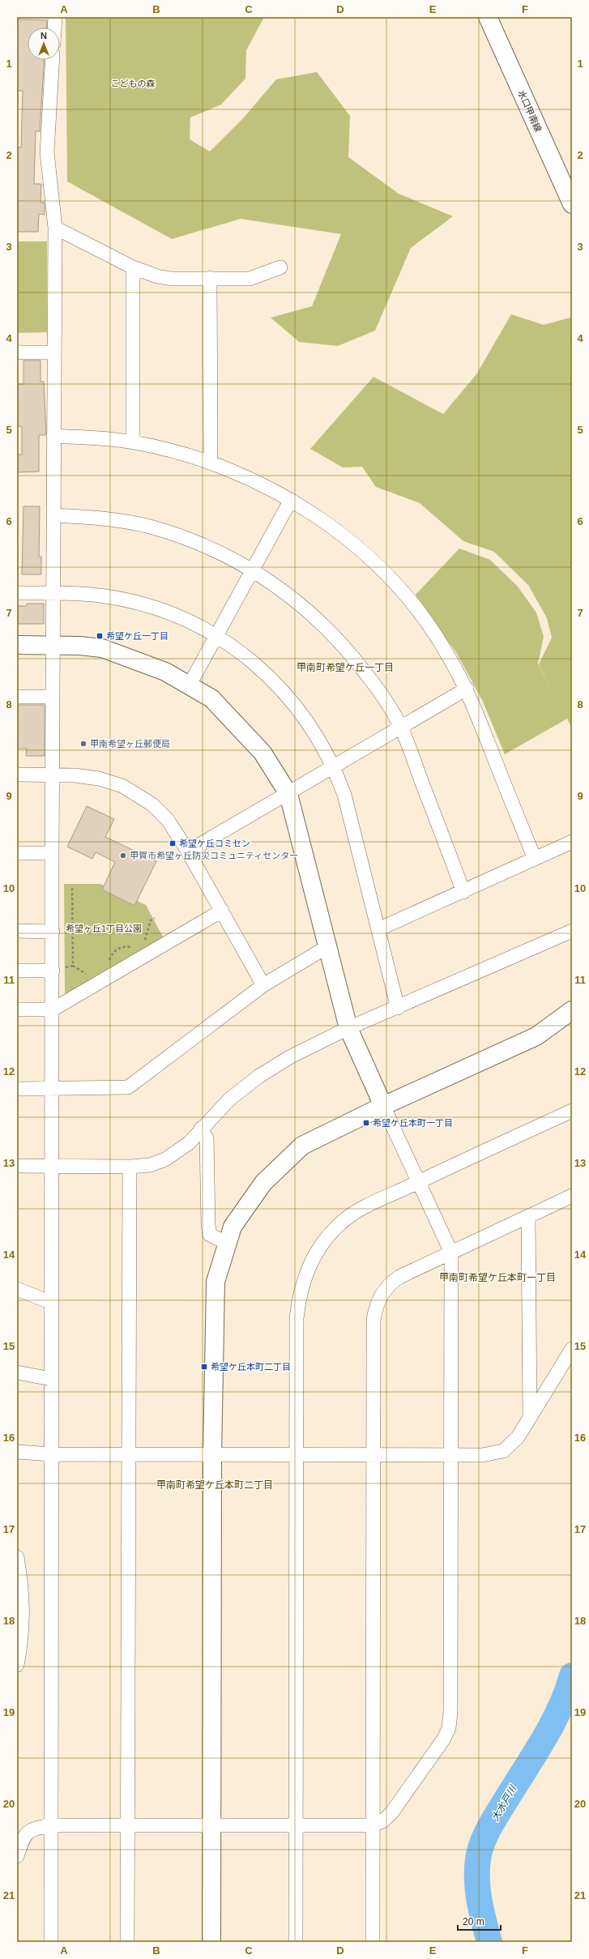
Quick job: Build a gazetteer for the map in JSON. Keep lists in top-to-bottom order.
{
  "streets": {
    "street": ["水口甲南線"]
  },
  "districts": ["甲南町希望ケ丘一丁目", "甲南町希望ケ丘本町一丁目", "甲南町希望ケ丘本町二丁目"],
  "water": ["大水戸川"],
  "parks": ["こどもの森", "希望ヶ丘1丁目公園"],
  "places": {
    "transit": [
      "希望ケ丘一丁目",
      "希望ケ丘コミセン",
      "希望ケ丘本町一丁目",
      "希望ケ丘本町二丁目"
    ],
    "other": ["甲南希望ヶ丘郵便局", "甲賀市希望ヶ丘防災コミュニティセンター"]
  },
  "scale_bar": "20 m",
  "north": "top",
  "grid": {
    "columns": [
      "A",
      "B",
      "C",
      "D",
      "E",
      "F"
    ],
    "rows": [
      "1",
      "2",
      "3",
      "4",
      "5",
      "6",
      "7",
      "8",
      "9",
      "10",
      "11",
      "12",
      "13",
      "14",
      "15",
      "16",
      "17",
      "18",
      "19",
      "20",
      "21"
    ]
  }
}
